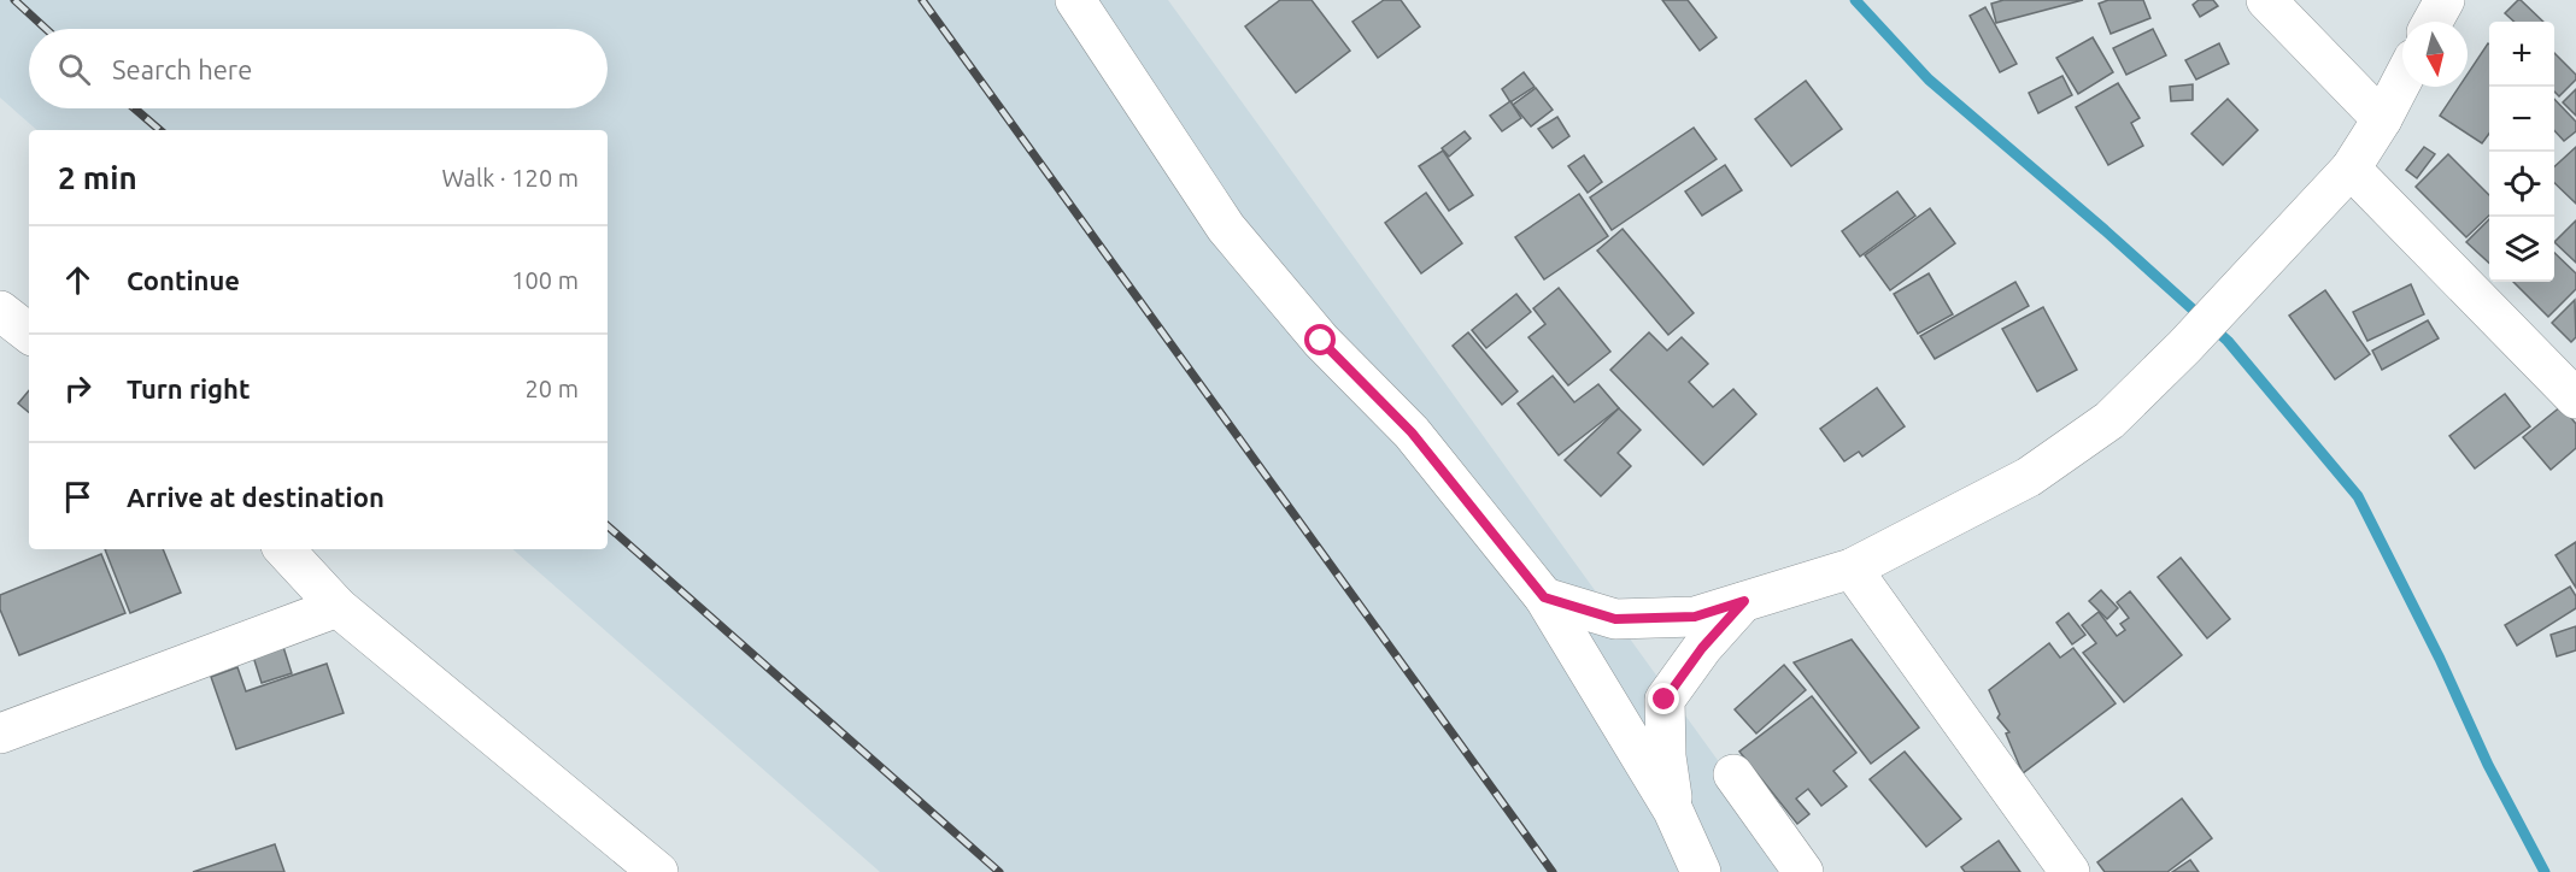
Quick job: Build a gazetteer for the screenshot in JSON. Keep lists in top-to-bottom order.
{
  "north": "bottom",
  "page": {
    "map_buttons": ["+", "−"],
    "search": "Search here",
    "heading": ["2 min", "Walk · 120 m"],
    "list": [
      ["Continue", "100 m"],
      ["Turn right", "20 m"],
      "Arrive at destination"
    ]
  }
}
